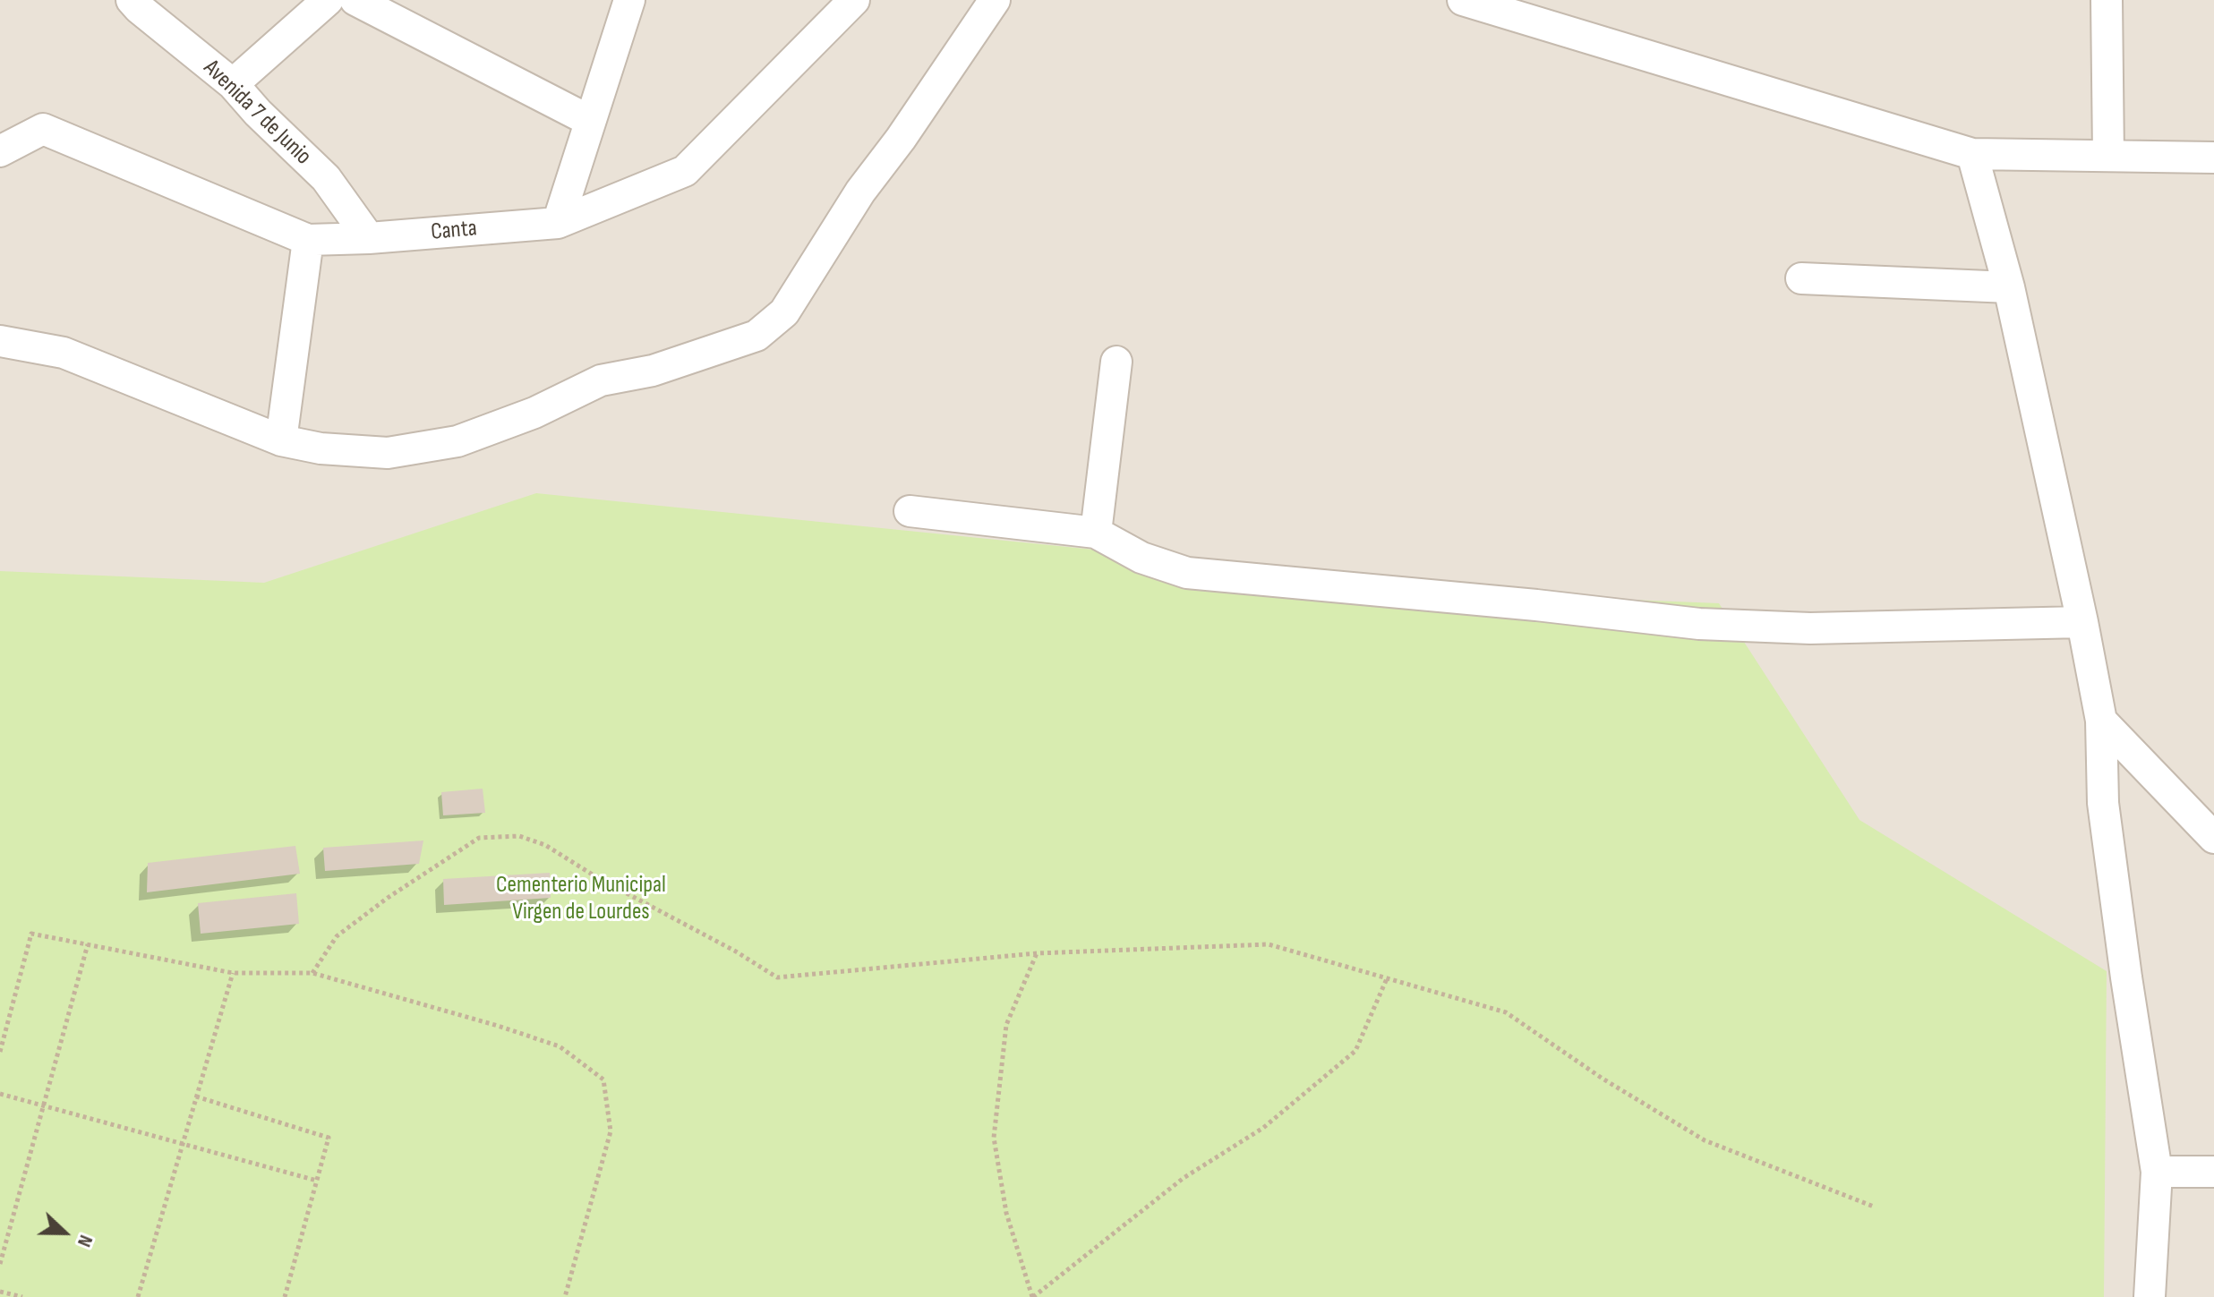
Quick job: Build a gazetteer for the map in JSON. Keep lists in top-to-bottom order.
{
  "streets": {
    "street": ["Avenida 7 de Junio", "Canta"]
  },
  "crossings": [
    ["Avenida 7 de Junio", "Canta"]
  ],
  "parks": ["Cementerio Municipal Virgen de Lourdes"],
  "north": "right"
}
